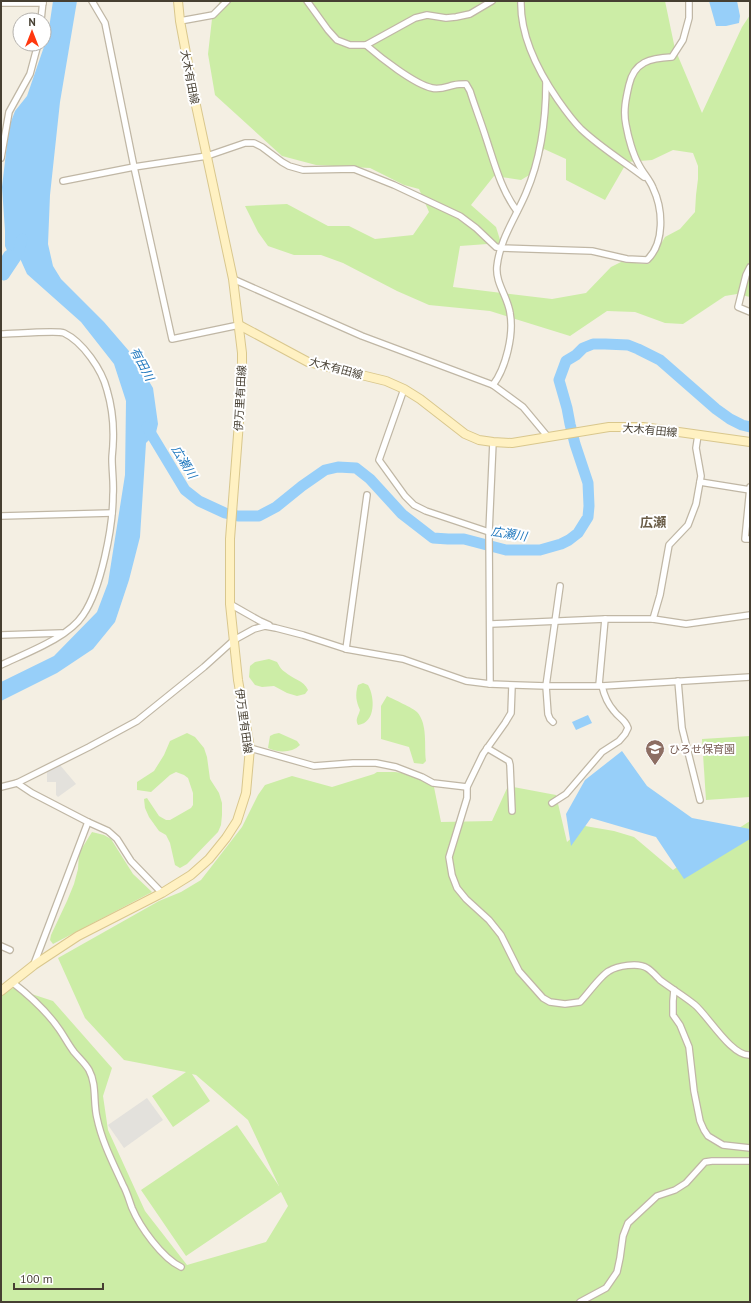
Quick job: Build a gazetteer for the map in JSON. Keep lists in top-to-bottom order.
{
  "streets": {
    "main road": ["大木有田線", "伊万里有田線"]
  },
  "crossings": [
    ["大木有田線", "伊万里有田線"]
  ],
  "districts": ["広瀬"],
  "water": ["有田川", "広瀬川"],
  "places": {
    "school or university": ["ひろせ保育園"]
  },
  "scale_bar": "100 m",
  "north": "top"
}
